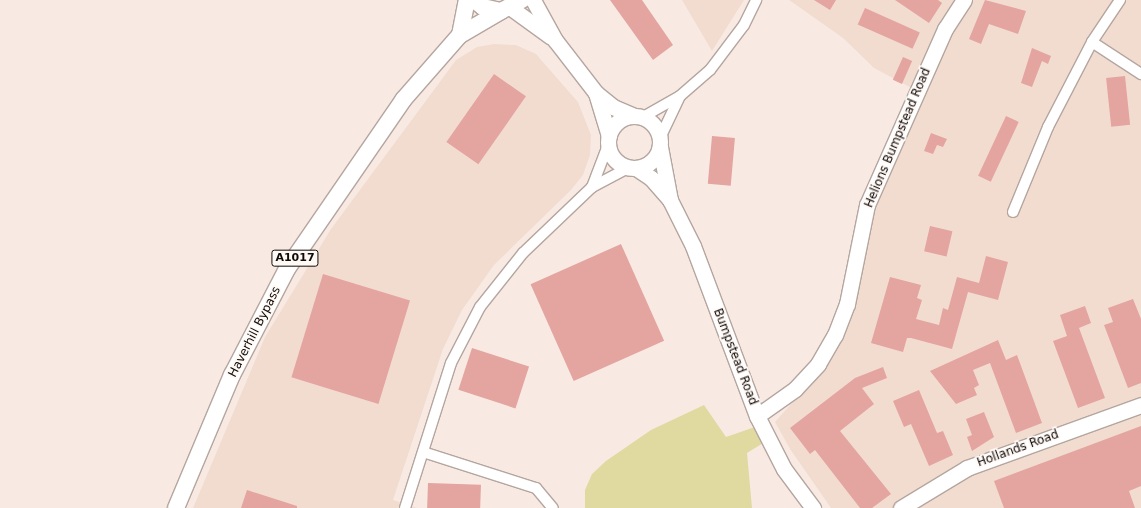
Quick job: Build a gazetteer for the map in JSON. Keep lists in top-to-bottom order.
{
  "streets": {
    "main road": [
      "Helions Bumpstead Road",
      "A1017",
      "Haverhill Bypass",
      "Bumpstead Road",
      "Hollands Road"
    ]
  },
  "crossings": [
    ["Helions Bumpstead Road", "Bumpstead Road"]
  ]
}
